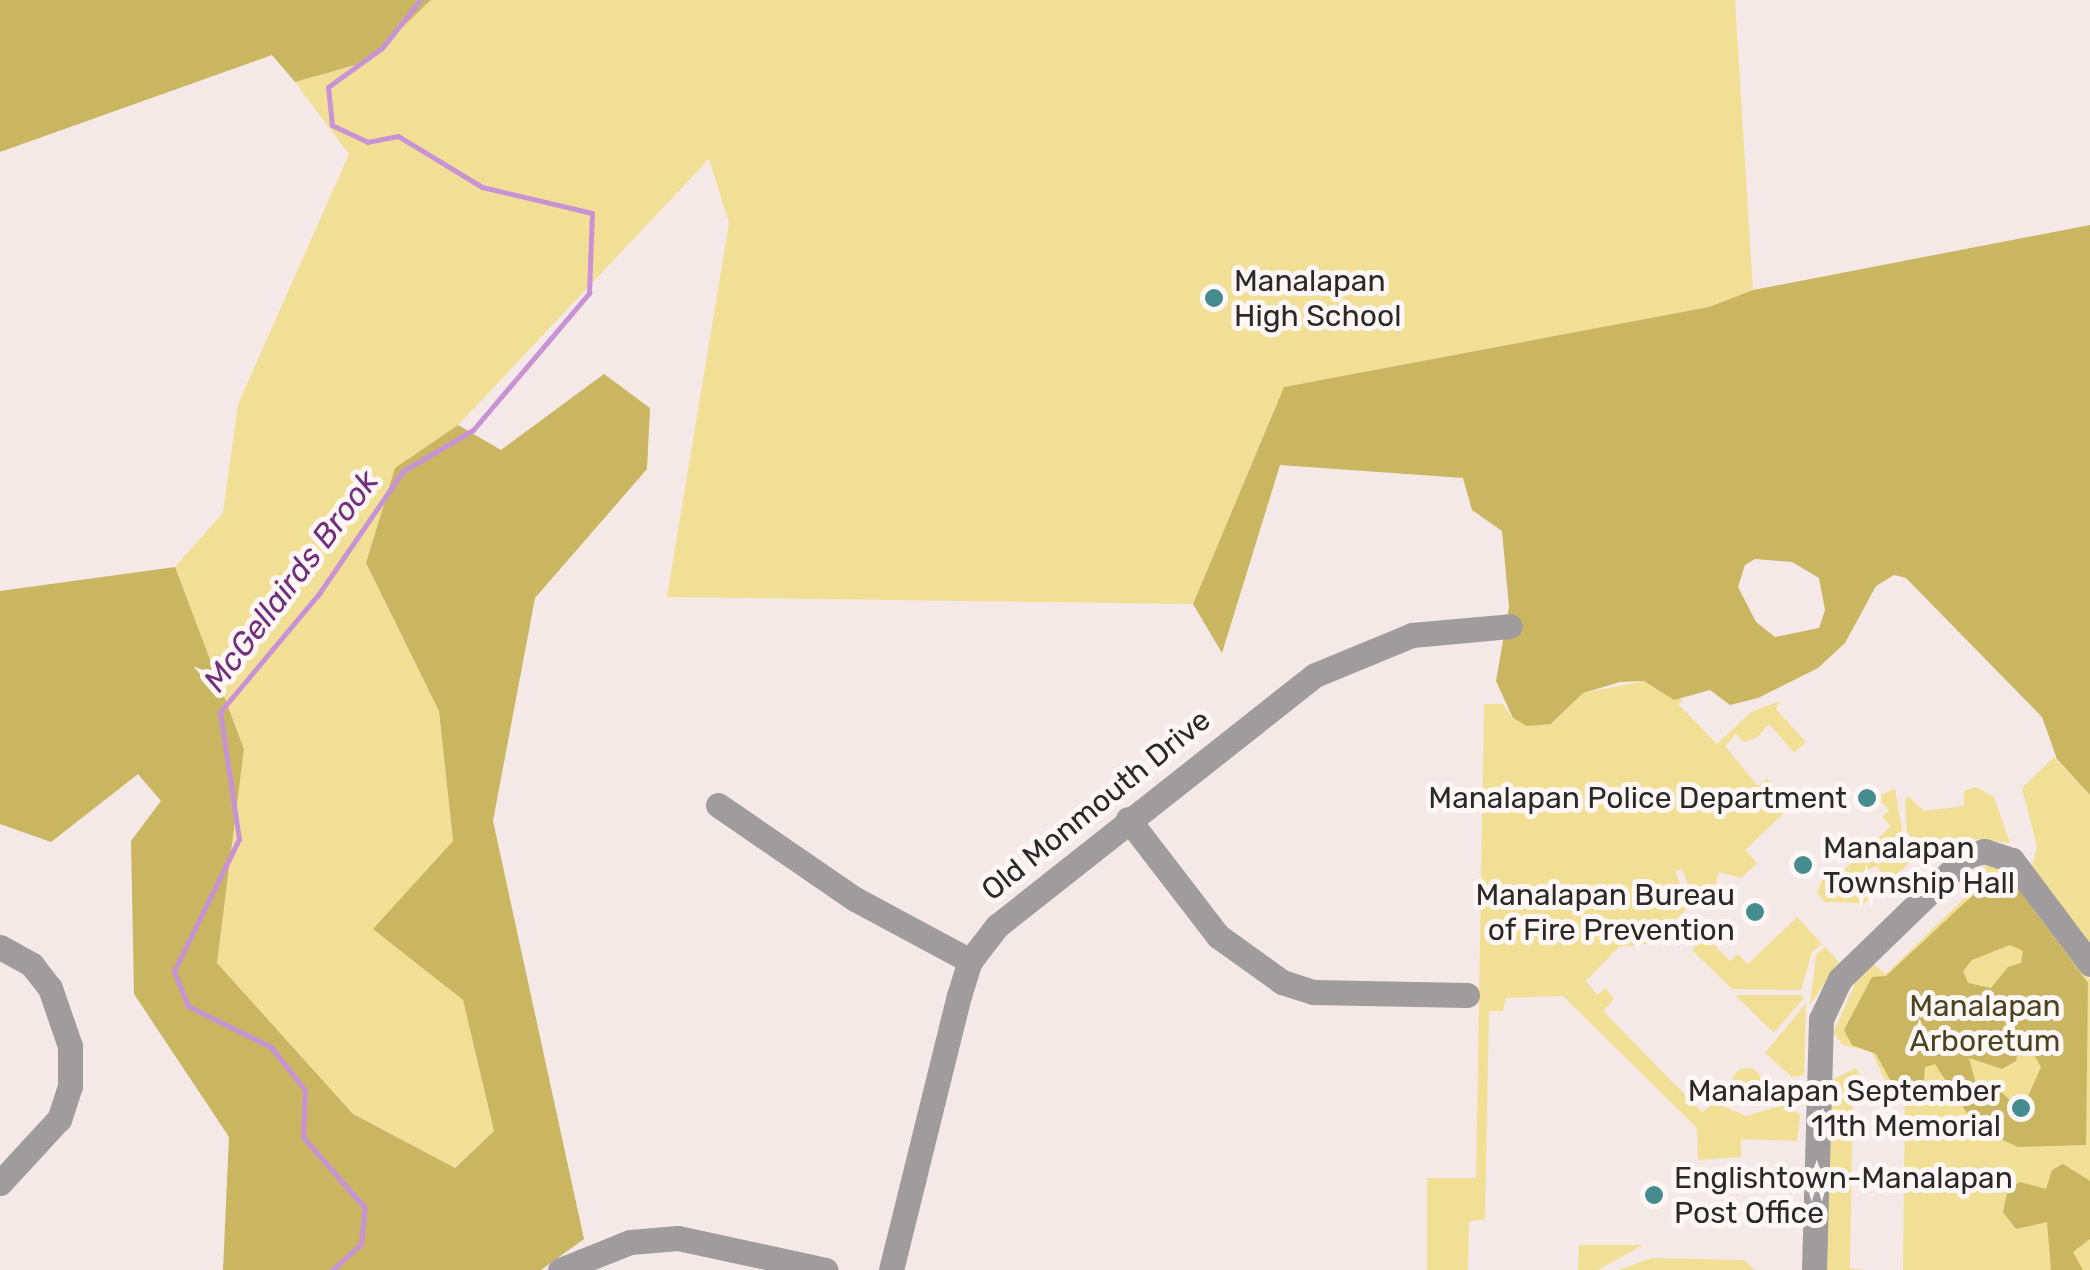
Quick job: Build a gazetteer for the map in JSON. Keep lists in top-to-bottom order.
{
  "streets": {
    "street": ["Old Monmouth Drive"]
  },
  "water": ["McGellairds Brook"],
  "parks": ["Manalapan Arboretum"],
  "places": [
    "Manalapan High School",
    "Manalapan Police Department",
    "Manalapan Township Hall",
    "Manalapan Bureau of Fire Prevention",
    "Manalapan September 11th Memorial",
    "Englishtown-Manalapan Post Office"
  ]
}
